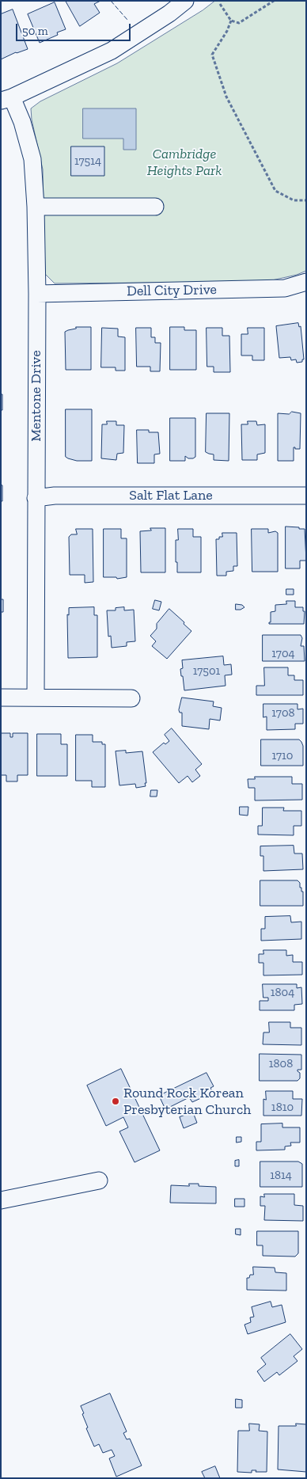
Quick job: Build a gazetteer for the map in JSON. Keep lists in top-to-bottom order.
{
  "streets": {
    "street": ["Dell City Drive", "Mentone Drive", "Salt Flat Lane"]
  },
  "crossings": [
    ["Dell City Drive", "Mentone Drive"],
    ["Mentone Drive", "Salt Flat Lane"]
  ],
  "parks": ["Cambridge Heights Park"],
  "places": ["Round Rock Korean Presbyterian Church"],
  "house_numbers": [
    "17514",
    "1704",
    "17501",
    "1708",
    "1710",
    "1804",
    "1808",
    "1810",
    "1814"
  ],
  "scale_bar": "50 m"
}
